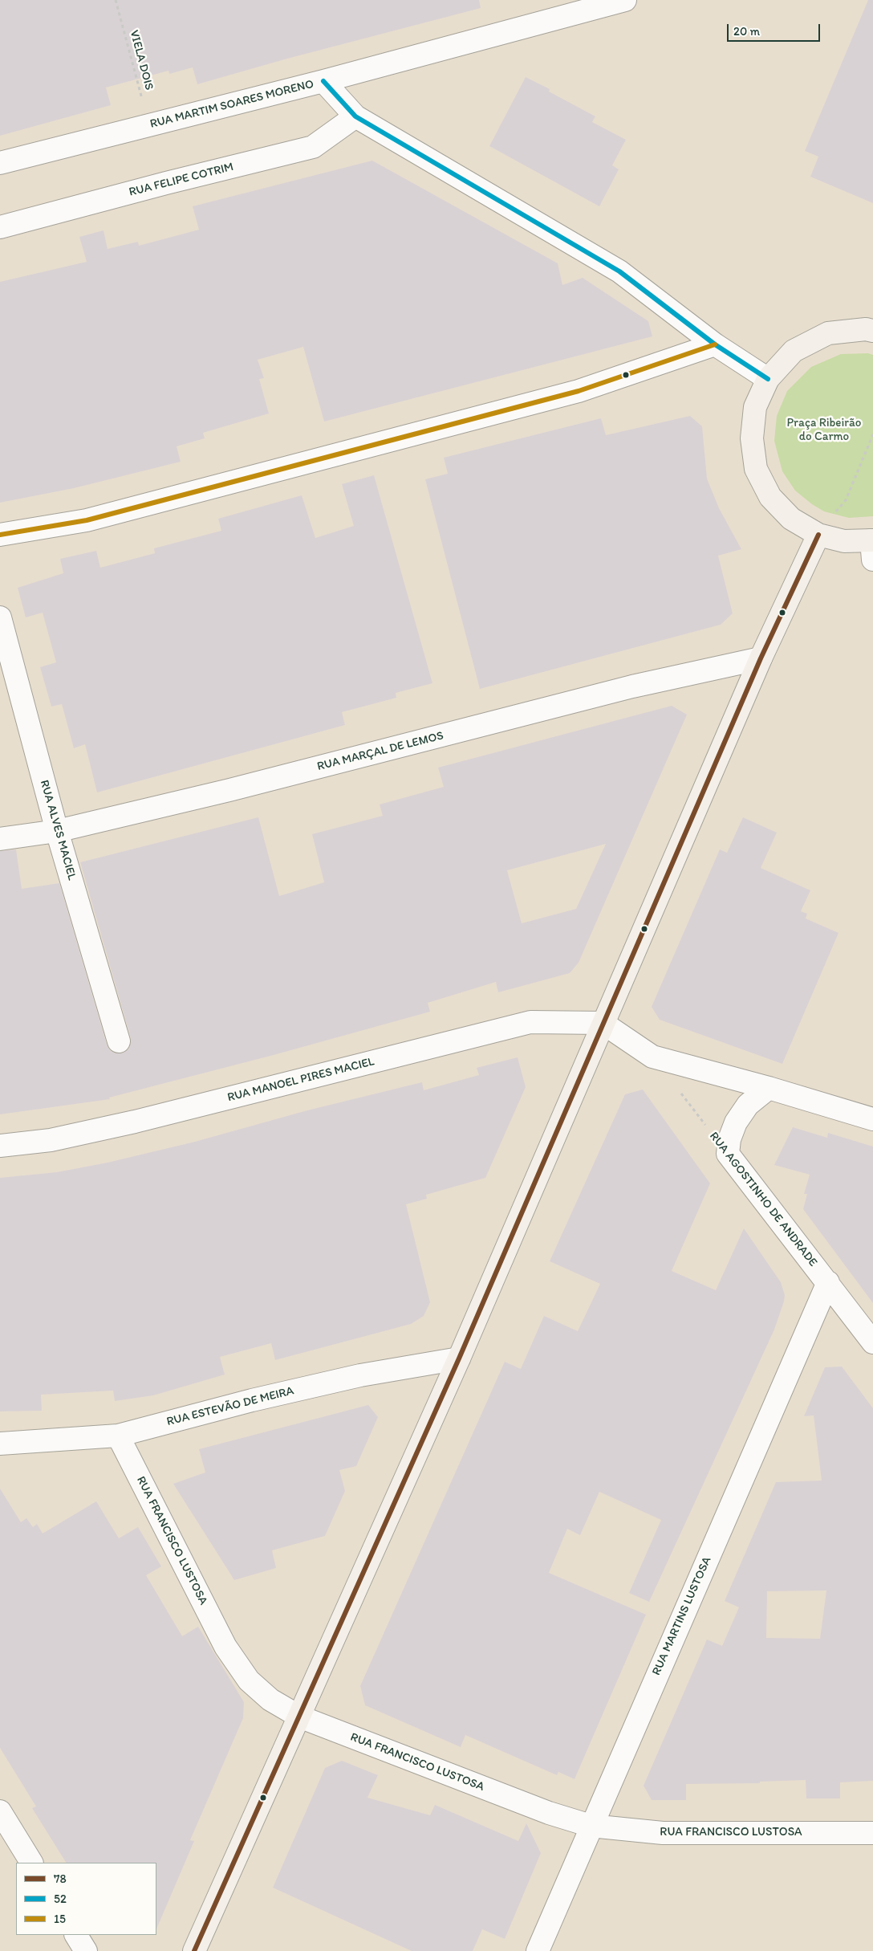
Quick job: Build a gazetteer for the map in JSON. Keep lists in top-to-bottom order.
{
  "streets": {
    "street": [
      "RUA MARTIM SOARES MORENO",
      "RUA FELIPE COTRIM",
      "RUA MARÇAL DE LEMOS",
      "RUA ALVES MACIEL",
      "RUA MANOEL PIRES MACIEL",
      "RUA AGOSTINHO DE ANDRADE",
      "RUA ESTEVÃO DE MEIRA",
      "RUA FRANCISCO LUSTOSA",
      "RUA MARTINS LUSTOSA"
    ],
    "path": ["VIELA DOIS"]
  },
  "crossings": [
    ["VIELA DOIS", "RUA MARTIM SOARES MORENO"],
    ["RUA MARÇAL DE LEMOS", "RUA ALVES MACIEL"],
    ["RUA AGOSTINHO DE ANDRADE", "RUA MARTINS LUSTOSA"],
    ["RUA ESTEVÃO DE MEIRA", "RUA FRANCISCO LUSTOSA"],
    ["RUA FRANCISCO LUSTOSA", "RUA MARTINS LUSTOSA"]
  ],
  "parks": ["Praça Ribeirão do Carmo"],
  "lines": ["transit line 52", "transit line 15", "transit line 78"],
  "legend": ["78", "52", "15"],
  "scale_bar": "20 m"
}
